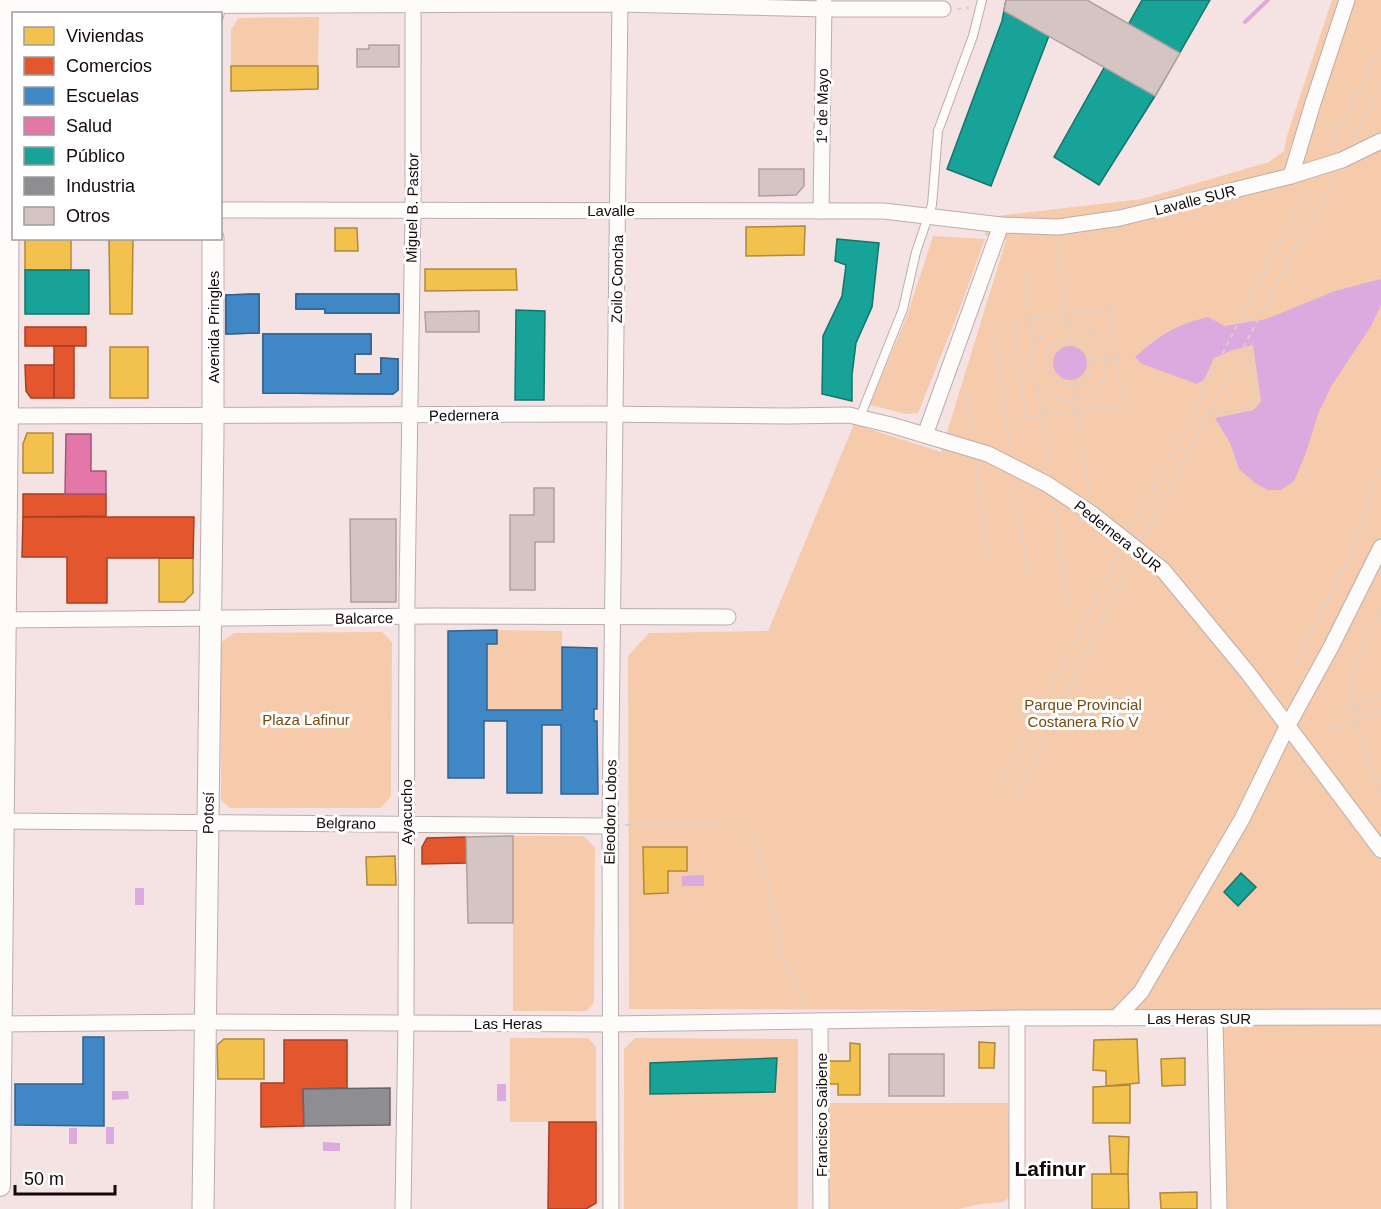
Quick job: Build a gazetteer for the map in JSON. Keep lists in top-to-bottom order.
{
  "streets": {
    "main road": ["Avenida Pringles", "Potosí"],
    "street": [
      "1º de Mayo",
      "Lavalle SUR",
      "Miguel B. Pastor",
      "Lavalle",
      "Zoilo Concha",
      "Pedernera",
      "Pedernera SUR",
      "Balcarce",
      "Ayacucho",
      "Eleodoro Lobos",
      "Belgrano",
      "Las Heras SUR",
      "Las Heras",
      "Francisco Saibene"
    ]
  },
  "crossings": [
    ["1º de Mayo", "Lavalle"],
    ["Lavalle SUR", "Lavalle"],
    ["Miguel B. Pastor", "Lavalle"],
    ["Miguel B. Pastor", "Pedernera"],
    ["Miguel B. Pastor", "Ayacucho"],
    ["Lavalle", "Zoilo Concha"],
    ["Zoilo Concha", "Pedernera"],
    ["Zoilo Concha", "Eleodoro Lobos"],
    ["Avenida Pringles", "Pedernera"],
    ["Avenida Pringles", "Potosí"],
    ["Pedernera", "Pedernera SUR"],
    ["Pedernera", "Ayacucho"],
    ["Pedernera", "Eleodoro Lobos"],
    ["Pedernera", "Potosí"],
    ["Balcarce", "Ayacucho"],
    ["Balcarce", "Eleodoro Lobos"],
    ["Balcarce", "Potosí"],
    ["Ayacucho", "Belgrano"],
    ["Ayacucho", "Las Heras"],
    ["Eleodoro Lobos", "Belgrano"],
    ["Eleodoro Lobos", "Las Heras"],
    ["Potosí", "Belgrano"],
    ["Potosí", "Las Heras"],
    ["Las Heras SUR", "Las Heras"],
    ["Las Heras", "Francisco Saibene"]
  ],
  "districts": ["Lafinur"],
  "parks": ["Parque Provincial Costanera Río V", "Plaza Lafinur"],
  "legend": [
    "Viviendas",
    "Comercios",
    "Escuelas",
    "Salud",
    "Público",
    "Industria",
    "Otros"
  ],
  "scale_bar": "50 m"
}
